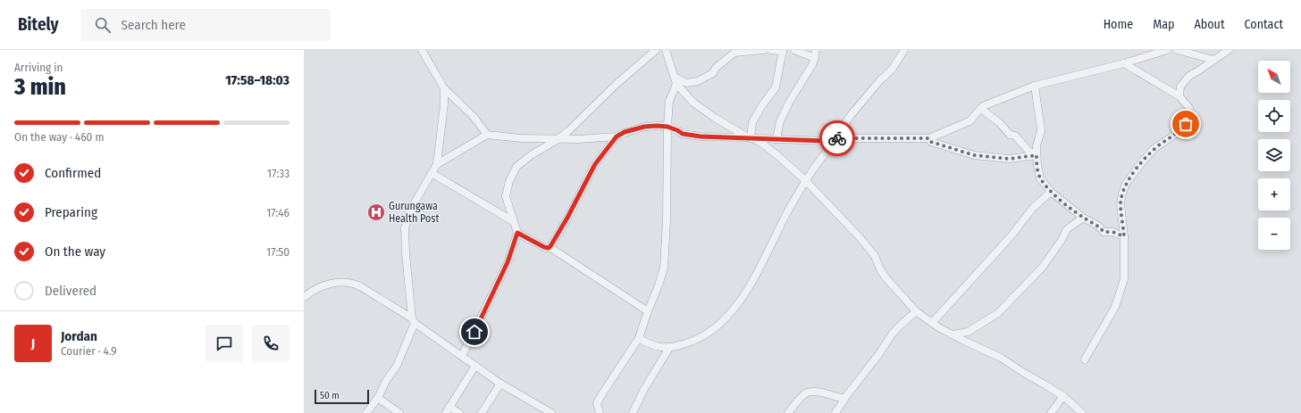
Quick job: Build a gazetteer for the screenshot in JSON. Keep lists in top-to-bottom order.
{
  "places": {
    "hospital": ["Gurungawa Health Post"]
  },
  "scale_bar": "50 m",
  "north": "top left",
  "page": {
    "header": "Bitely",
    "search": "Search here",
    "nav": [
      "Home",
      "Map",
      "About",
      "Contact"
    ],
    "heading": ["3 min", "Arriving in", "17:58–18:03"],
    "panel": ["Jordan", "Courier · 4.9"],
    "map_buttons": ["+", "−"],
    "bar": "On the way · 460 m",
    "list": [
      ["Confirmed", "17:33"],
      ["Preparing", "17:46"],
      ["On the way", "17:50"],
      "Delivered"
    ],
    "round": "J",
    "scale": "50 m"
  }
}
